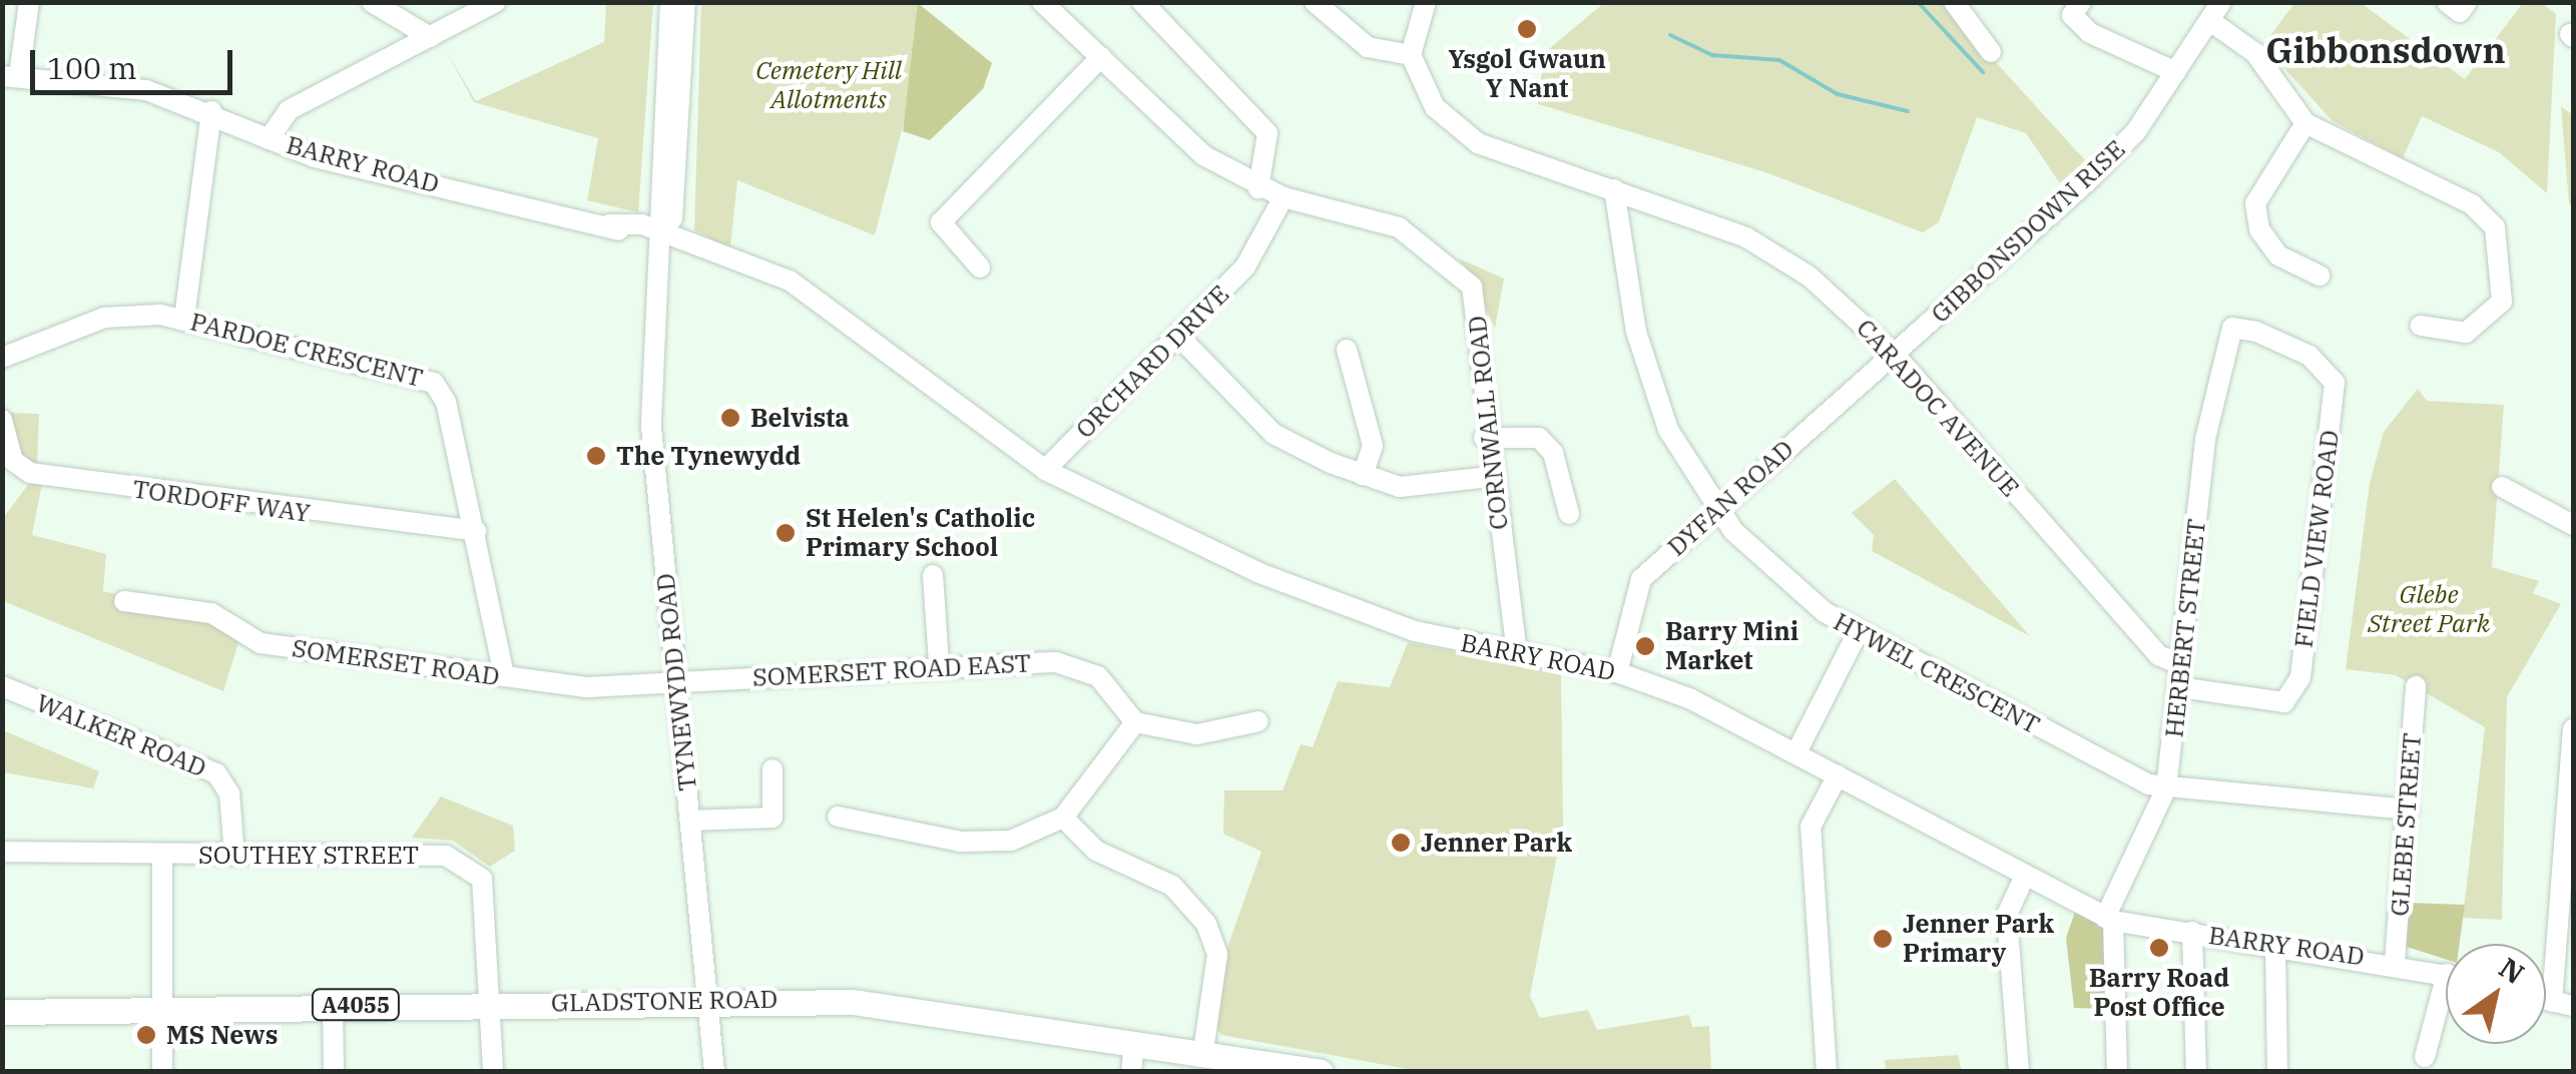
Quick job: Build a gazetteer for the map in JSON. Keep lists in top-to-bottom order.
{
  "streets": {
    "main road": ["GLADSTONE ROAD", "A4055"],
    "street": [
      "BARRY ROAD",
      "GIBBONSDOWN RISE",
      "PARDOE CRESCENT",
      "ORCHARD DRIVE",
      "CARADOC AVENUE",
      "CORNWALL ROAD",
      "DYFAN ROAD",
      "TORDOFF WAY",
      "FIELD VIEW ROAD",
      "HERBERT STREET",
      "SOMERSET ROAD",
      "SOMERSET ROAD EAST",
      "HYWEL CRESCENT",
      "TYNEWYDD ROAD",
      "WALKER ROAD",
      "GLEBE STREET",
      "SOUTHEY STREET"
    ]
  },
  "crossings": [
    ["BARRY ROAD", "ORCHARD DRIVE"],
    ["BARRY ROAD", "CORNWALL ROAD"],
    ["BARRY ROAD", "DYFAN ROAD"],
    ["BARRY ROAD", "HERBERT STREET"],
    ["BARRY ROAD", "TYNEWYDD ROAD"],
    ["BARRY ROAD", "GLEBE STREET"],
    ["GIBBONSDOWN RISE", "CARADOC AVENUE"],
    ["GIBBONSDOWN RISE", "DYFAN ROAD"],
    ["PARDOE CRESCENT", "TORDOFF WAY"],
    ["PARDOE CRESCENT", "SOMERSET ROAD"],
    ["ORCHARD DRIVE", "CORNWALL ROAD"],
    ["CARADOC AVENUE", "DYFAN ROAD"],
    ["CARADOC AVENUE", "FIELD VIEW ROAD"],
    ["CARADOC AVENUE", "HERBERT STREET"],
    ["CARADOC AVENUE", "HYWEL CRESCENT"],
    ["DYFAN ROAD", "HYWEL CRESCENT"],
    ["FIELD VIEW ROAD", "HERBERT STREET"],
    ["HERBERT STREET", "HYWEL CRESCENT"],
    ["SOMERSET ROAD", "SOMERSET ROAD EAST"],
    ["SOMERSET ROAD", "TYNEWYDD ROAD"],
    ["SOMERSET ROAD EAST", "TYNEWYDD ROAD"],
    ["TYNEWYDD ROAD", "GLADSTONE ROAD"],
    ["WALKER ROAD", "SOUTHEY STREET"],
    ["SOUTHEY STREET", "GLADSTONE ROAD"]
  ],
  "districts": ["Gibbonsdown"],
  "parks": ["Cemetery Hill Allotments", "Glebe Street Park"],
  "places": [
    "Ysgol Gwaun Y Nant",
    "Belvista",
    "The Tynewydd",
    "St Helen's Catholic Primary School",
    "Barry Mini Market",
    "Jenner Park",
    "Jenner Park Primary",
    "Barry Road Post Office",
    "MS News"
  ],
  "scale_bar": "100 m",
  "north": "top right"
}
